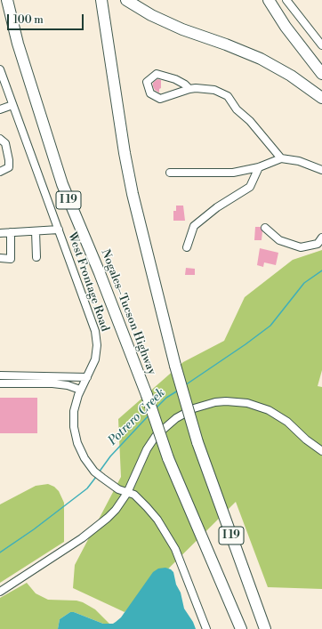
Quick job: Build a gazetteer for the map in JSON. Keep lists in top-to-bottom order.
{
  "streets": {
    "highway": ["I 19", "Nogales–Tucson Highway"],
    "street": ["West Frontage Road"]
  },
  "water": ["Potrero Creek"],
  "scale_bar": "100 m"
}
